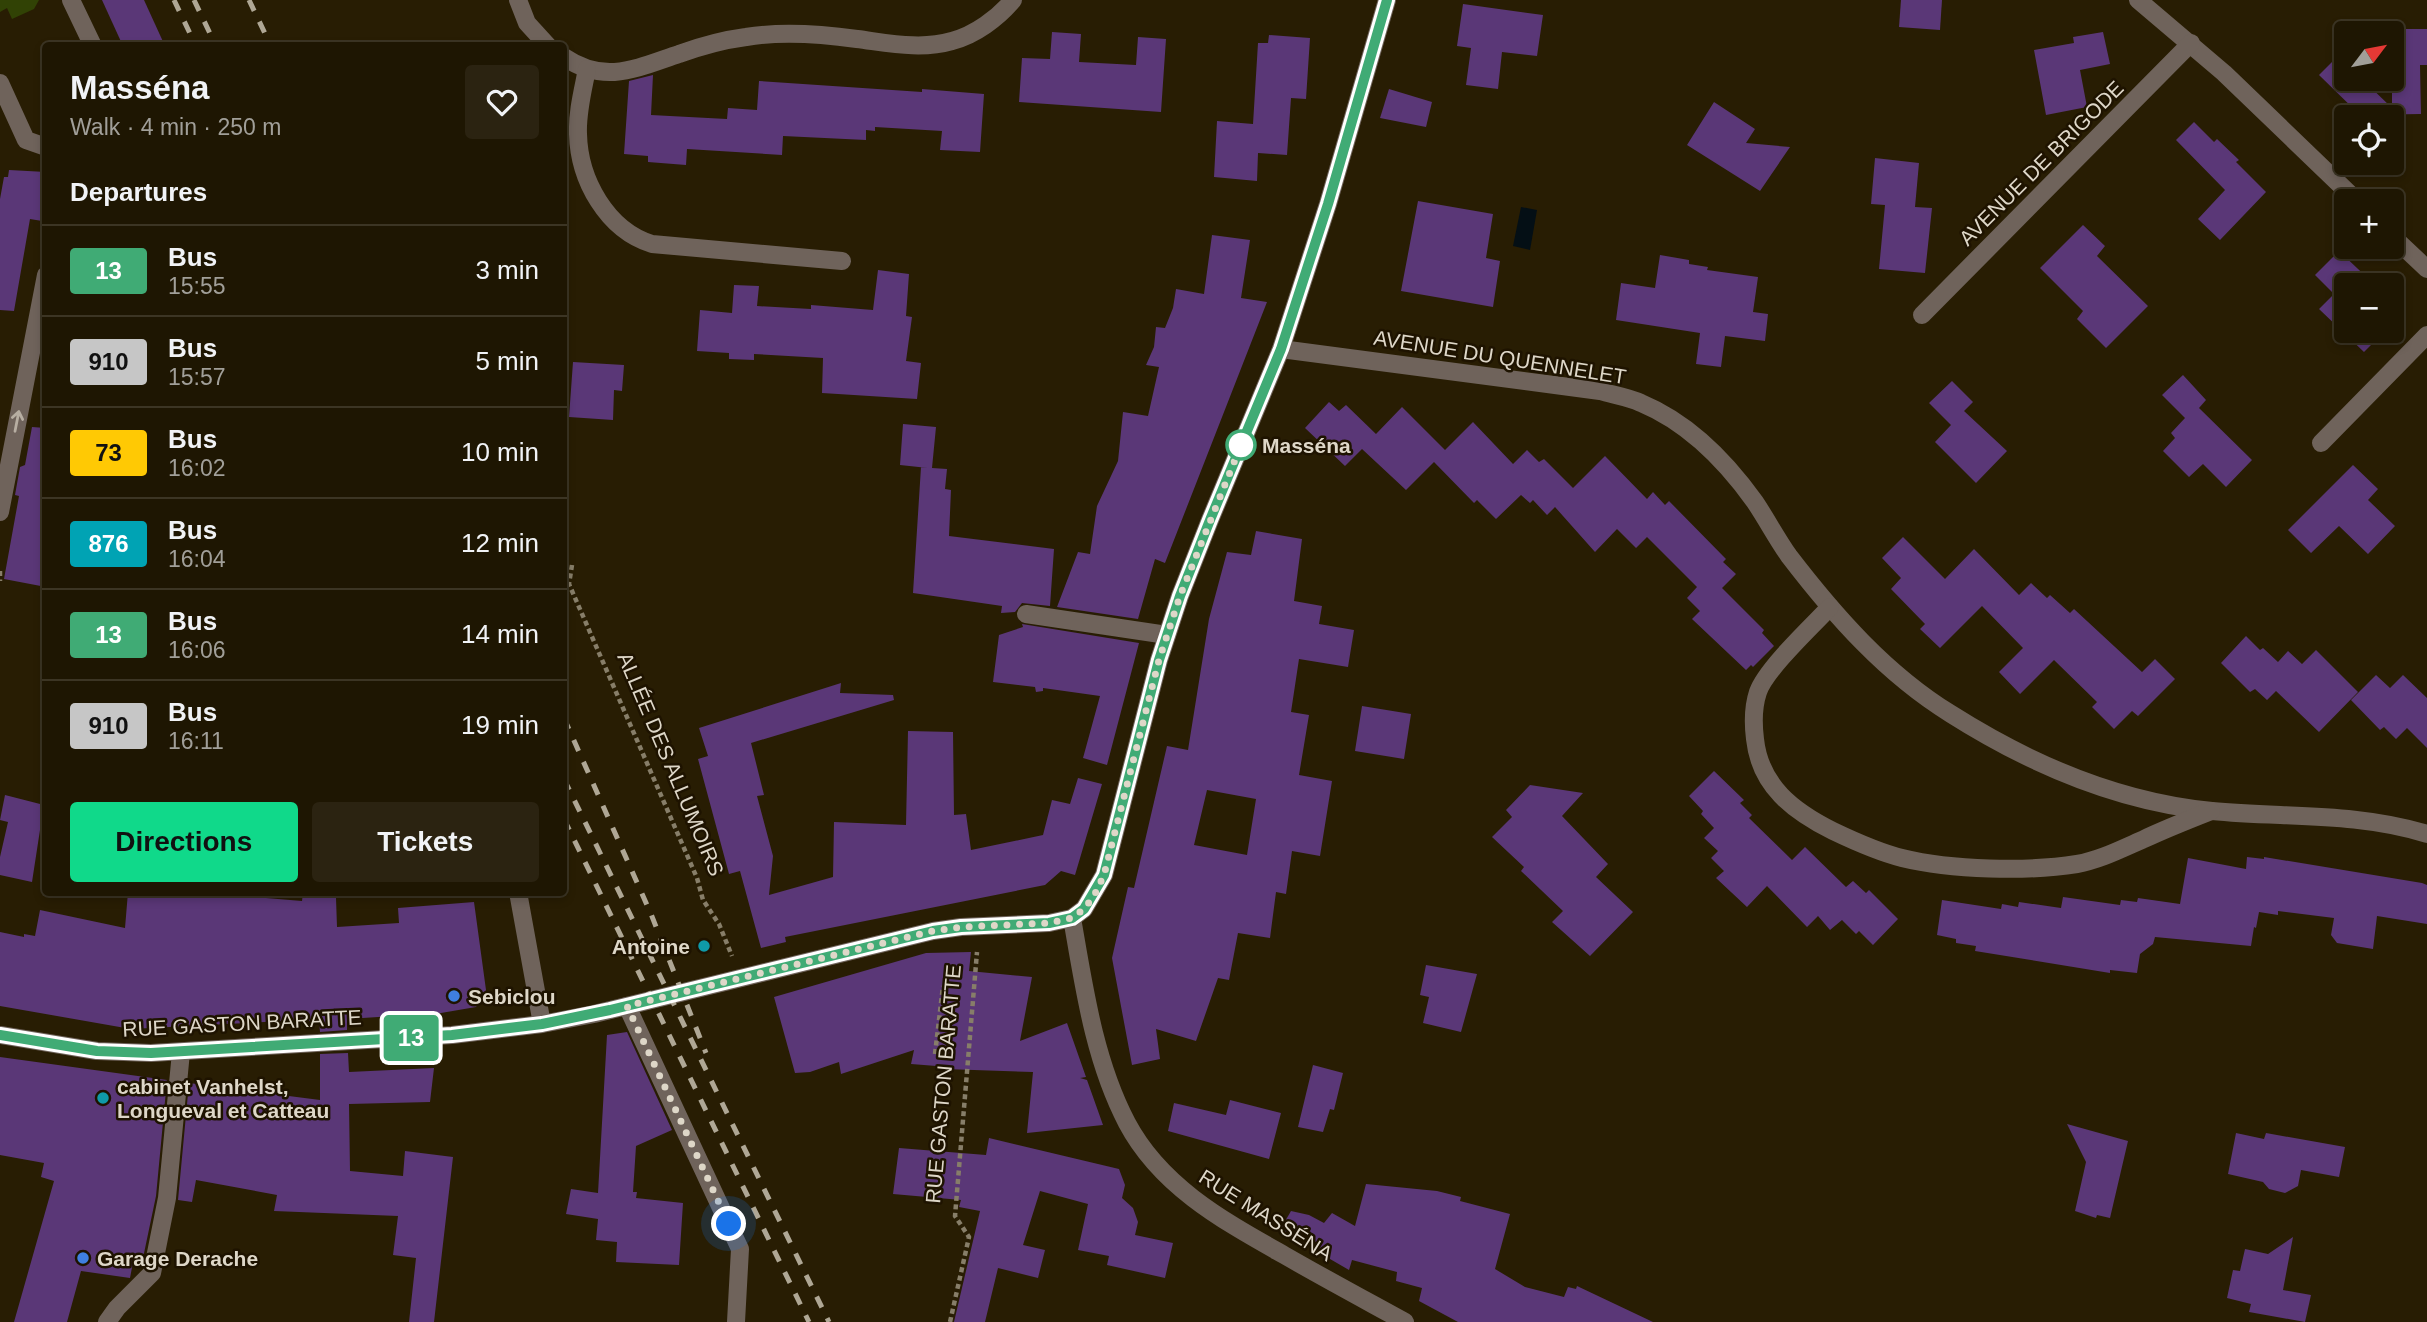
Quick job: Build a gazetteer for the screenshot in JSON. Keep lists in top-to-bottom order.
{
  "streets": {
    "street": [
      "AVENUE DE BRIGODE",
      "AVENUE DU QUENNELET",
      "RUE GASTON BARATTE",
      "RUE MASSÉNA"
    ],
    "path": ["ALLÉE DES ALLUMOIRS"]
  },
  "crossings": [
    ["ALLÉE DES ALLUMOIRS", "RUE GASTON BARATTE"],
    ["RUE GASTON BARATTE", "RUE MASSÉNA"]
  ],
  "places": [
    "Masséna",
    "Antoine",
    "Sebiclou",
    "cabinet Vanhelst, Longueval et Catteau",
    "Garage Derache"
  ],
  "lines": ["bus line 13"],
  "north": "top right",
  "page": {
    "on_map": "13",
    "map_buttons": ["+", "−"],
    "heading": [
      ["Masséna", "Walk · 4 min · 250 m"],
      "Departures"
    ],
    "list": [
      {
        "mark": "13",
        "name": "Bus",
        "note": "15:55",
        "value": "3 min"
      },
      {
        "mark": "910",
        "name": "Bus",
        "note": "15:57",
        "value": "5 min"
      },
      {
        "mark": "73",
        "name": "Bus",
        "note": "16:02",
        "value": "10 min"
      },
      {
        "mark": "876",
        "name": "Bus",
        "note": "16:04",
        "value": "12 min"
      },
      {
        "mark": "13",
        "name": "Bus",
        "note": "16:06",
        "value": "14 min"
      },
      {
        "mark": "910",
        "name": "Bus",
        "note": "16:11",
        "value": "19 min"
      }
    ],
    "buttons": ["Directions", "Tickets"]
  }
}
